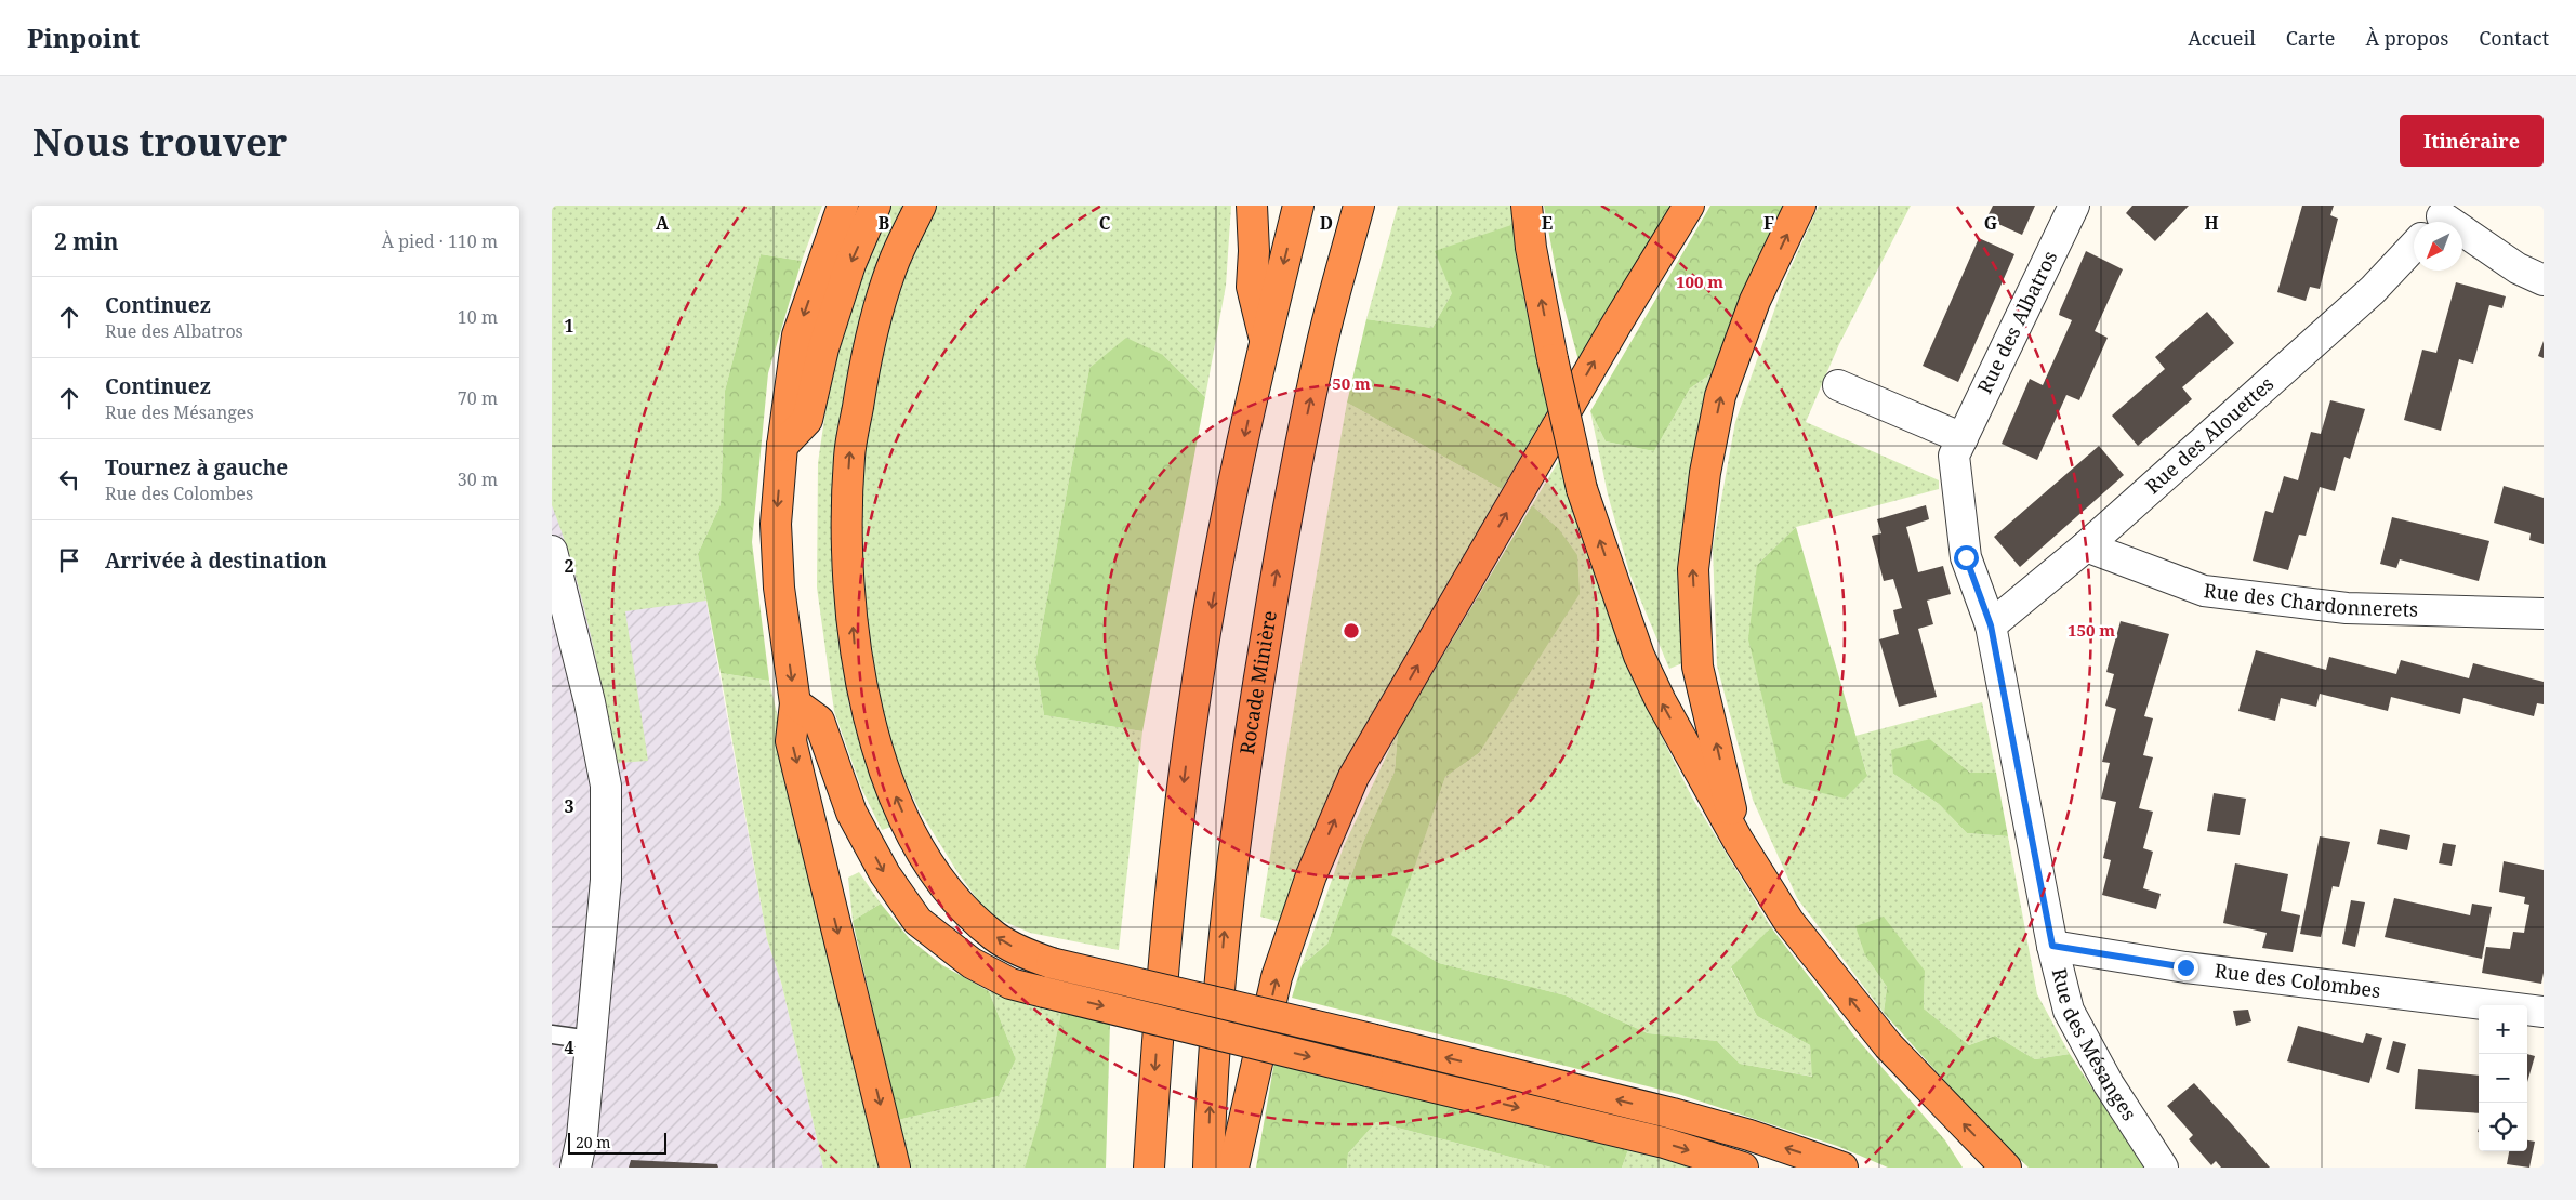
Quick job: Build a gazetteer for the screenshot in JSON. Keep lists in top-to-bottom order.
{
  "streets": {
    "highway": ["Rocade Minière"],
    "street": [
      "Rue des Albatros",
      "Rue des Alouettes",
      "Rue des Chardonnerets",
      "Rue des Colombes",
      "Rue des Mésanges"
    ]
  },
  "crossings": [
    ["Rue des Albatros", "Rue des Alouettes"],
    ["Rue des Albatros", "Rue des Mésanges"],
    ["Rue des Alouettes", "Rue des Chardonnerets"],
    ["Rue des Alouettes", "Rue des Mésanges"],
    ["Rue des Colombes", "Rue des Mésanges"]
  ],
  "scale_bar": "20 m",
  "north": "bottom left",
  "page": {
    "header": "Pinpoint",
    "nav": [
      "Accueil",
      "Carte",
      "À propos",
      "Contact"
    ],
    "buttons": "Itinéraire",
    "title": "Nous trouver",
    "heading": ["2 min", "À pied · 110 m"],
    "list": [
      ["Continuez", "Rue des Albatros", "10 m"],
      ["Continuez", "Rue des Mésanges", "70 m"],
      ["Tournez à gauche", "Rue des Colombes", "30 m"],
      "Arrivée à destination"
    ],
    "map_buttons": ["+", "−"],
    "scale": "20 m"
  },
  "grid": {
    "columns": [
      "A",
      "B",
      "C",
      "D",
      "E",
      "F",
      "G",
      "H"
    ],
    "rows": [
      "1",
      "2",
      "3",
      "4"
    ]
  },
  "rings": ["100 m", "50 m", "150 m"]
}
